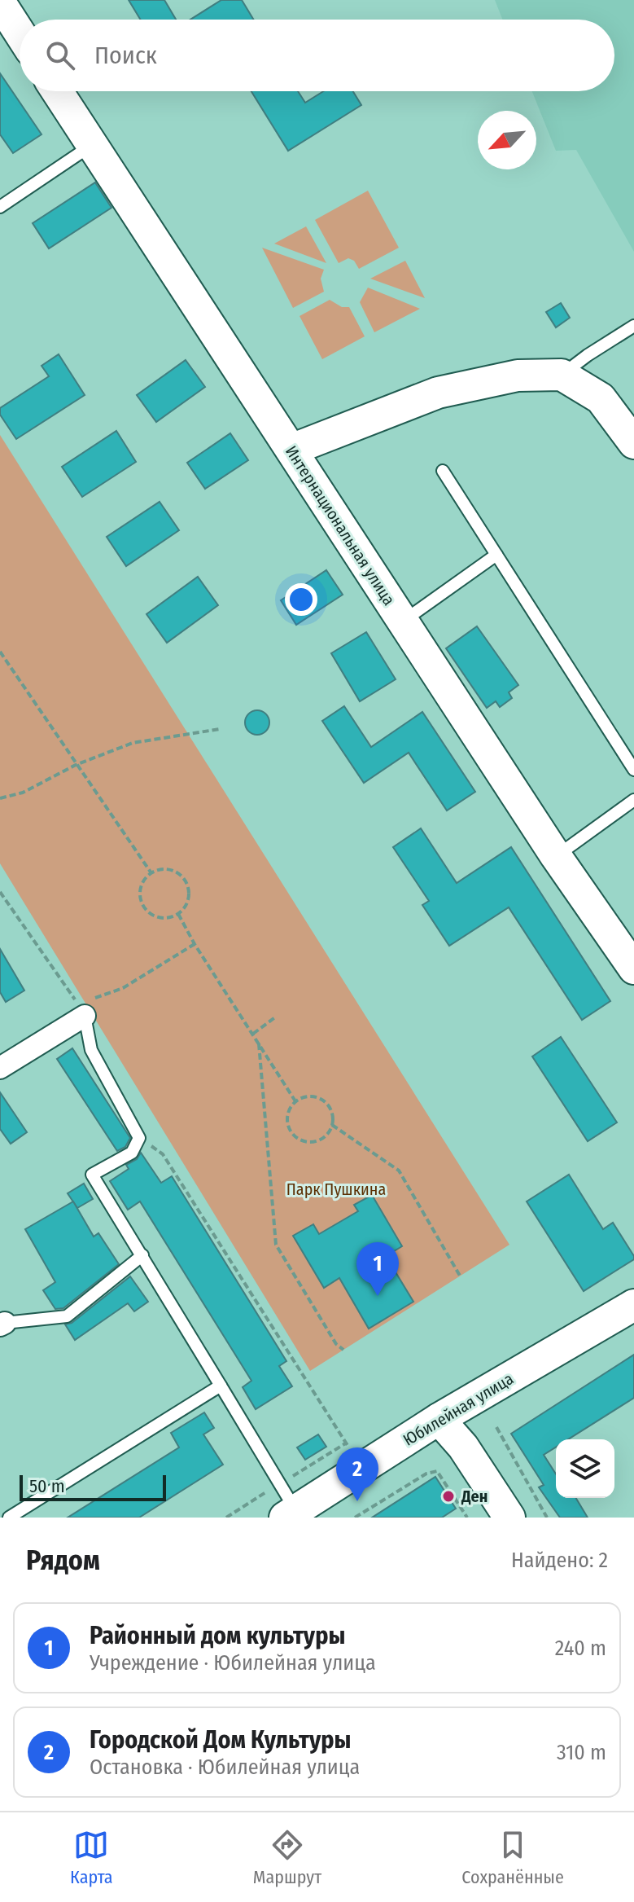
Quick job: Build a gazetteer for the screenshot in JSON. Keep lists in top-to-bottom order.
{
  "streets": {
    "street": ["Интернациональная улица", "Юбилейная улица"]
  },
  "parks": ["Парк Пушкина"],
  "places": ["Ден"],
  "scale_bar": "50 m",
  "north": "bottom left",
  "page": {
    "search": "Поиск",
    "pins": ["1", "2"],
    "scale": "50 m",
    "heading": ["Рядом", "Найдено: 2"],
    "list": [
      {
        "mark": "1",
        "name": "Районный дом культуры",
        "note": "Учреждение · Юбилейная улица",
        "value": "240 m"
      },
      {
        "mark": "2",
        "name": "Городской Дом Культуры",
        "note": "Остановка · Юбилейная улица",
        "value": "310 m"
      }
    ],
    "nav": ["Карта", "Маршрут", "Сохранённые"]
  }
}
